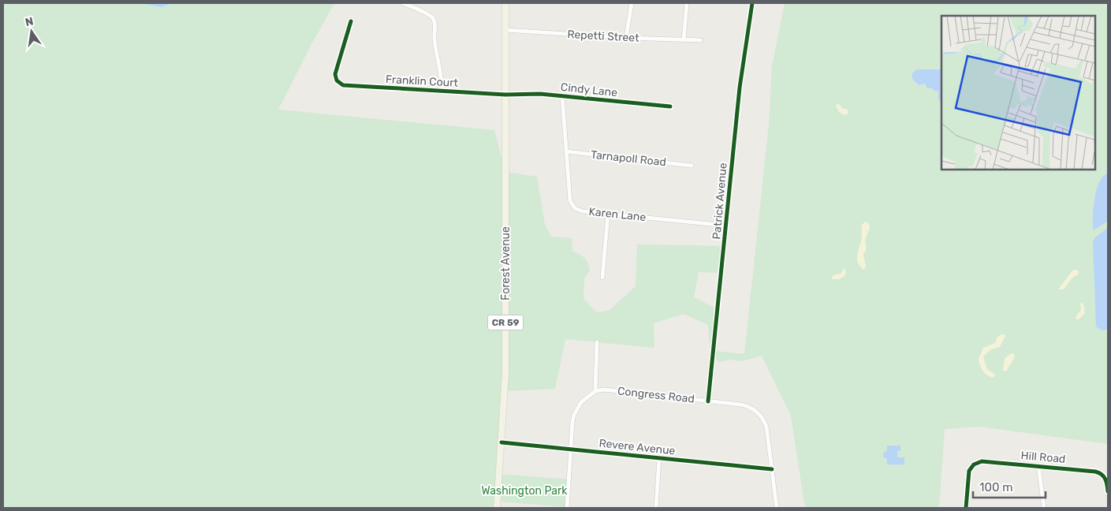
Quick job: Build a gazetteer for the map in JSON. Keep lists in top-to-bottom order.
{
  "streets": {
    "main road": ["Forest Avenue", "CR 59"],
    "street": [
      "Repetti Street",
      "Franklin Court",
      "Cindy Lane",
      "Tarnapoll Road",
      "Patrick Avenue",
      "Karen Lane",
      "Congress Road",
      "Revere Avenue",
      "Hill Road"
    ]
  },
  "crossings": [
    ["Repetti Street", "CR 59"],
    ["Franklin Court", "Cindy Lane"],
    ["Franklin Court", "Forest Avenue"],
    ["Franklin Court", "CR 59"],
    ["Cindy Lane", "Karen Lane"],
    ["Cindy Lane", "Forest Avenue"],
    ["Cindy Lane", "CR 59"],
    ["Tarnapoll Road", "Karen Lane"],
    ["Patrick Avenue", "Karen Lane"],
    ["Patrick Avenue", "Congress Road"],
    ["Forest Avenue", "CR 59"],
    ["Forest Avenue", "Revere Avenue"],
    ["Congress Road", "Revere Avenue"]
  ],
  "parks": ["Washington Park"],
  "scale_bar": "100 m",
  "north": "top"
}
